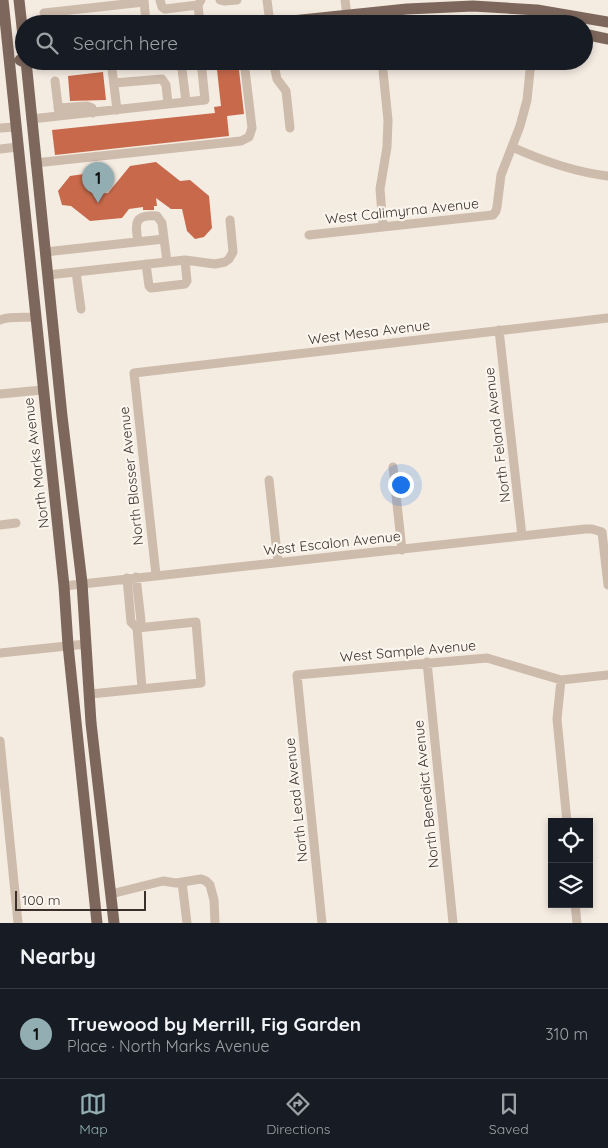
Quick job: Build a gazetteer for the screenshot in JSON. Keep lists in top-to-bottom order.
{
  "streets": {
    "main road": ["North Marks Avenue"],
    "street": [
      "West Calimyrna Avenue",
      "West Mesa Avenue",
      "North Feland Avenue",
      "North Blosser Avenue",
      "West Escalon Avenue",
      "West Sample Avenue",
      "North Benedict Avenue",
      "North Lead Avenue"
    ]
  },
  "crossings": [
    ["West Mesa Avenue", "North Feland Avenue"],
    ["West Mesa Avenue", "North Blosser Avenue"],
    ["North Feland Avenue", "West Escalon Avenue"],
    ["North Marks Avenue", "West Escalon Avenue"],
    ["North Blosser Avenue", "West Escalon Avenue"],
    ["West Sample Avenue", "North Benedict Avenue"],
    ["West Sample Avenue", "North Lead Avenue"]
  ],
  "scale_bar": "100 m",
  "page": {
    "search": "Search here",
    "pins": "1",
    "scale": "100 m",
    "heading": "Nearby",
    "list": [
      {
        "mark": "1",
        "name": "Truewood by Merrill, Fig Garden",
        "note": "Place · North Marks Avenue",
        "value": "310 m"
      }
    ],
    "nav": ["Map", "Directions", "Saved"]
  }
}
